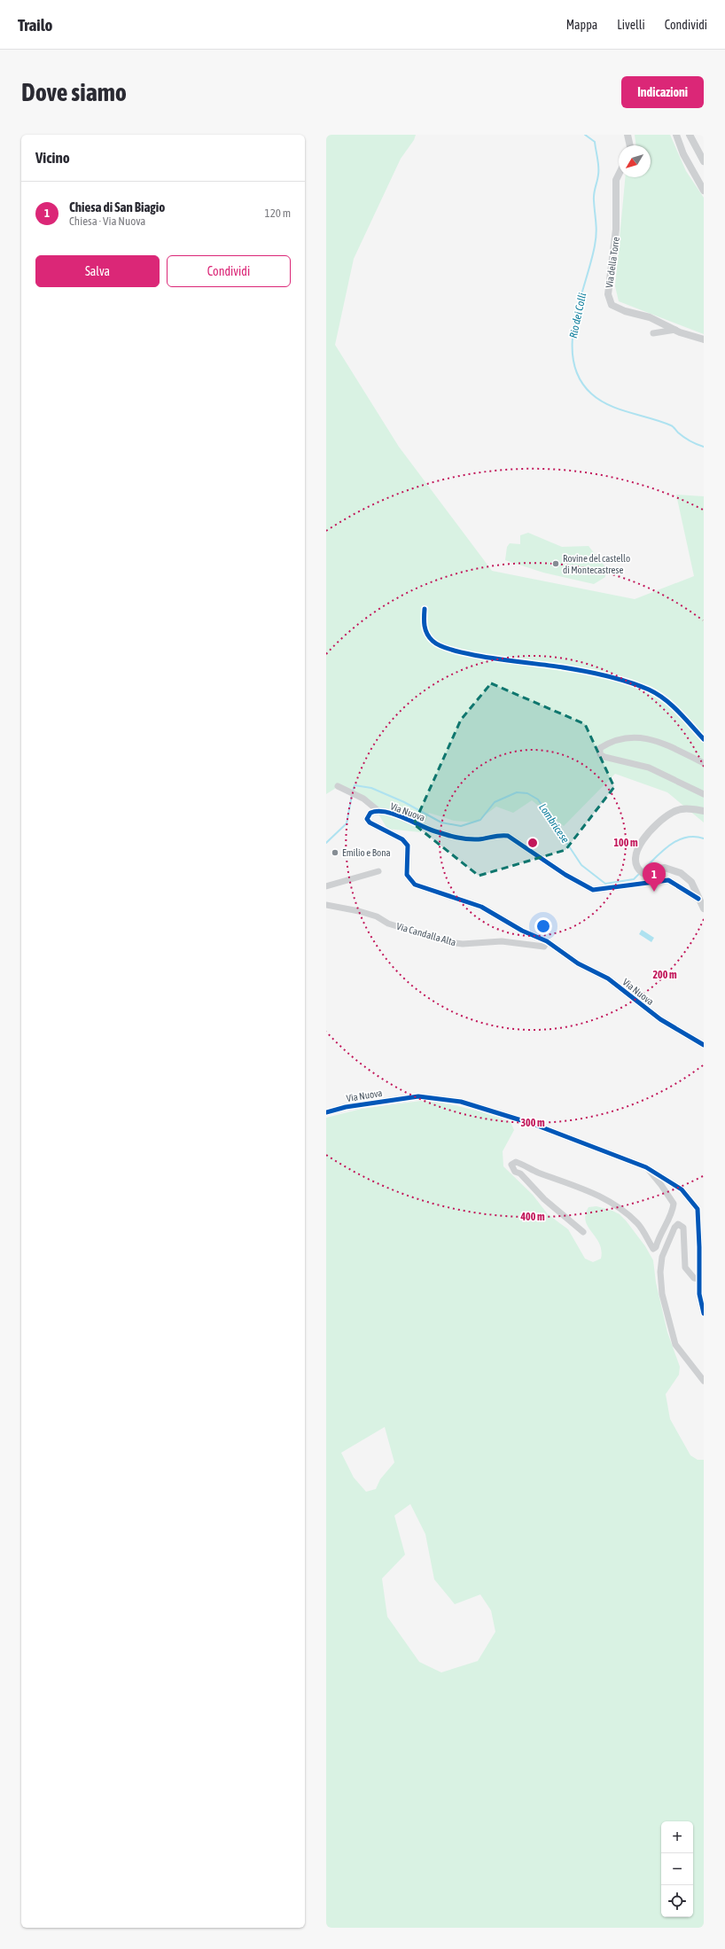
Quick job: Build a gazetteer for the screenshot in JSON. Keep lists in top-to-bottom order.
{
  "streets": {
    "street": ["Via della Torre", "Via Nuova", "Via Candalla Alta"]
  },
  "crossings": [
    ["Via Nuova", "Via Candalla Alta"]
  ],
  "water": ["Rio dei Colli", "Lombricese"],
  "places": ["Rovine del castello di Montecastrese", "Emilio e Bona"],
  "north": "bottom left",
  "page": {
    "header": "Trailo",
    "nav": ["Mappa", "Livelli", "Condividi"],
    "buttons": [
      "Indicazioni",
      ["Salva", "Condividi"]
    ],
    "title": "Dove siamo",
    "heading": "Vicino",
    "list": [
      {
        "mark": "1",
        "name": "Chiesa di San Biagio",
        "note": "Chiesa · Via Nuova",
        "value": "120 m"
      }
    ],
    "pins": "1",
    "map_buttons": ["+", "−"]
  },
  "rings": [
    "100 m",
    "200 m",
    "300 m",
    "400 m"
  ]
}
